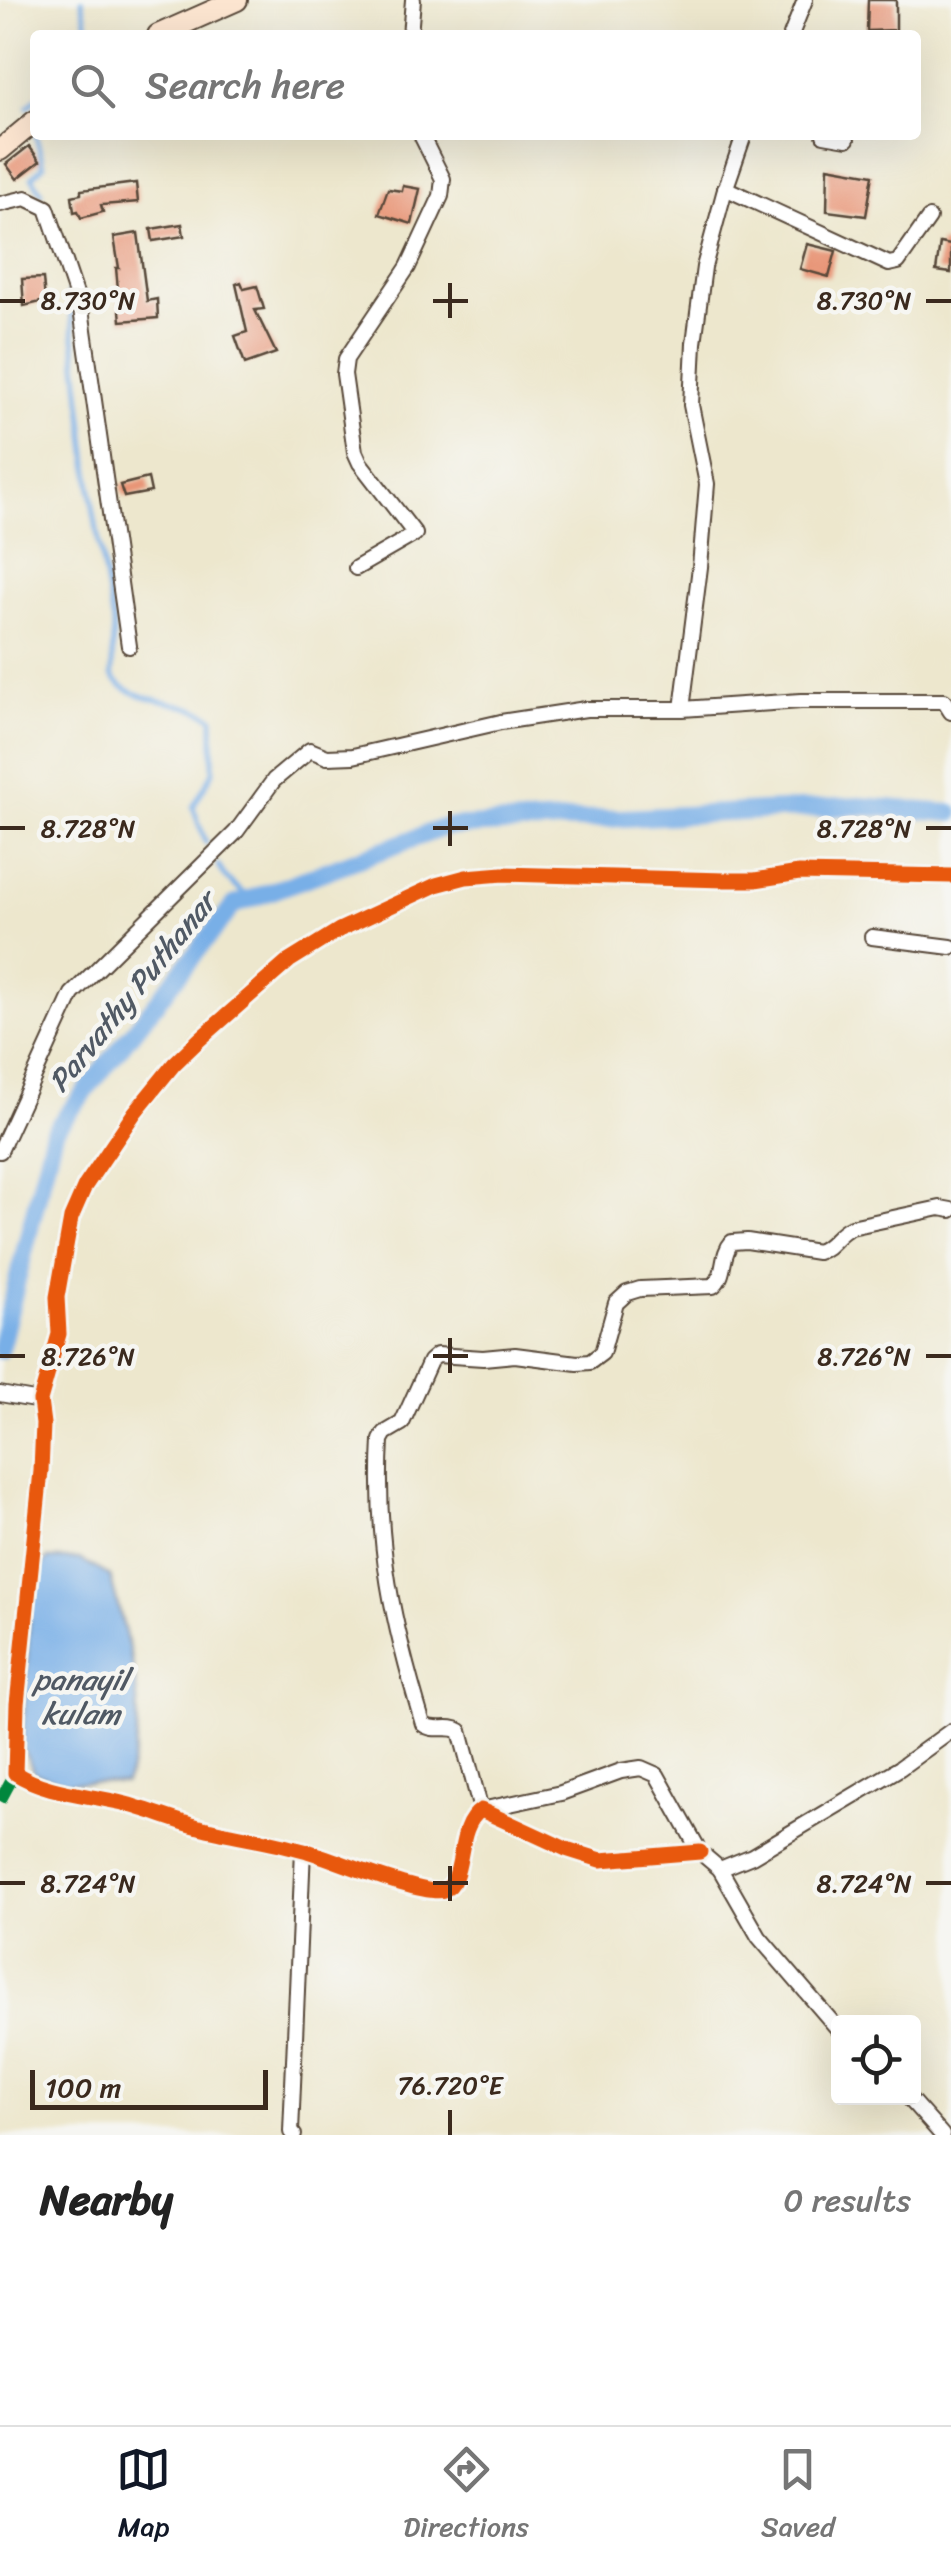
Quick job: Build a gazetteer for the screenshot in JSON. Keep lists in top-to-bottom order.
{
  "water": ["Parvathy Puthanar", "panayil kulam"],
  "scale_bar": "100 m",
  "page": {
    "search": "Search here",
    "scale": "100 m",
    "heading": ["Nearby", "0 results"],
    "nav": ["Map", "Directions", "Saved"]
  },
  "coordinates": [
    "8.730°N",
    "8.728°N",
    "8.726°N",
    "8.724°N",
    "76.720°E"
  ]
}
